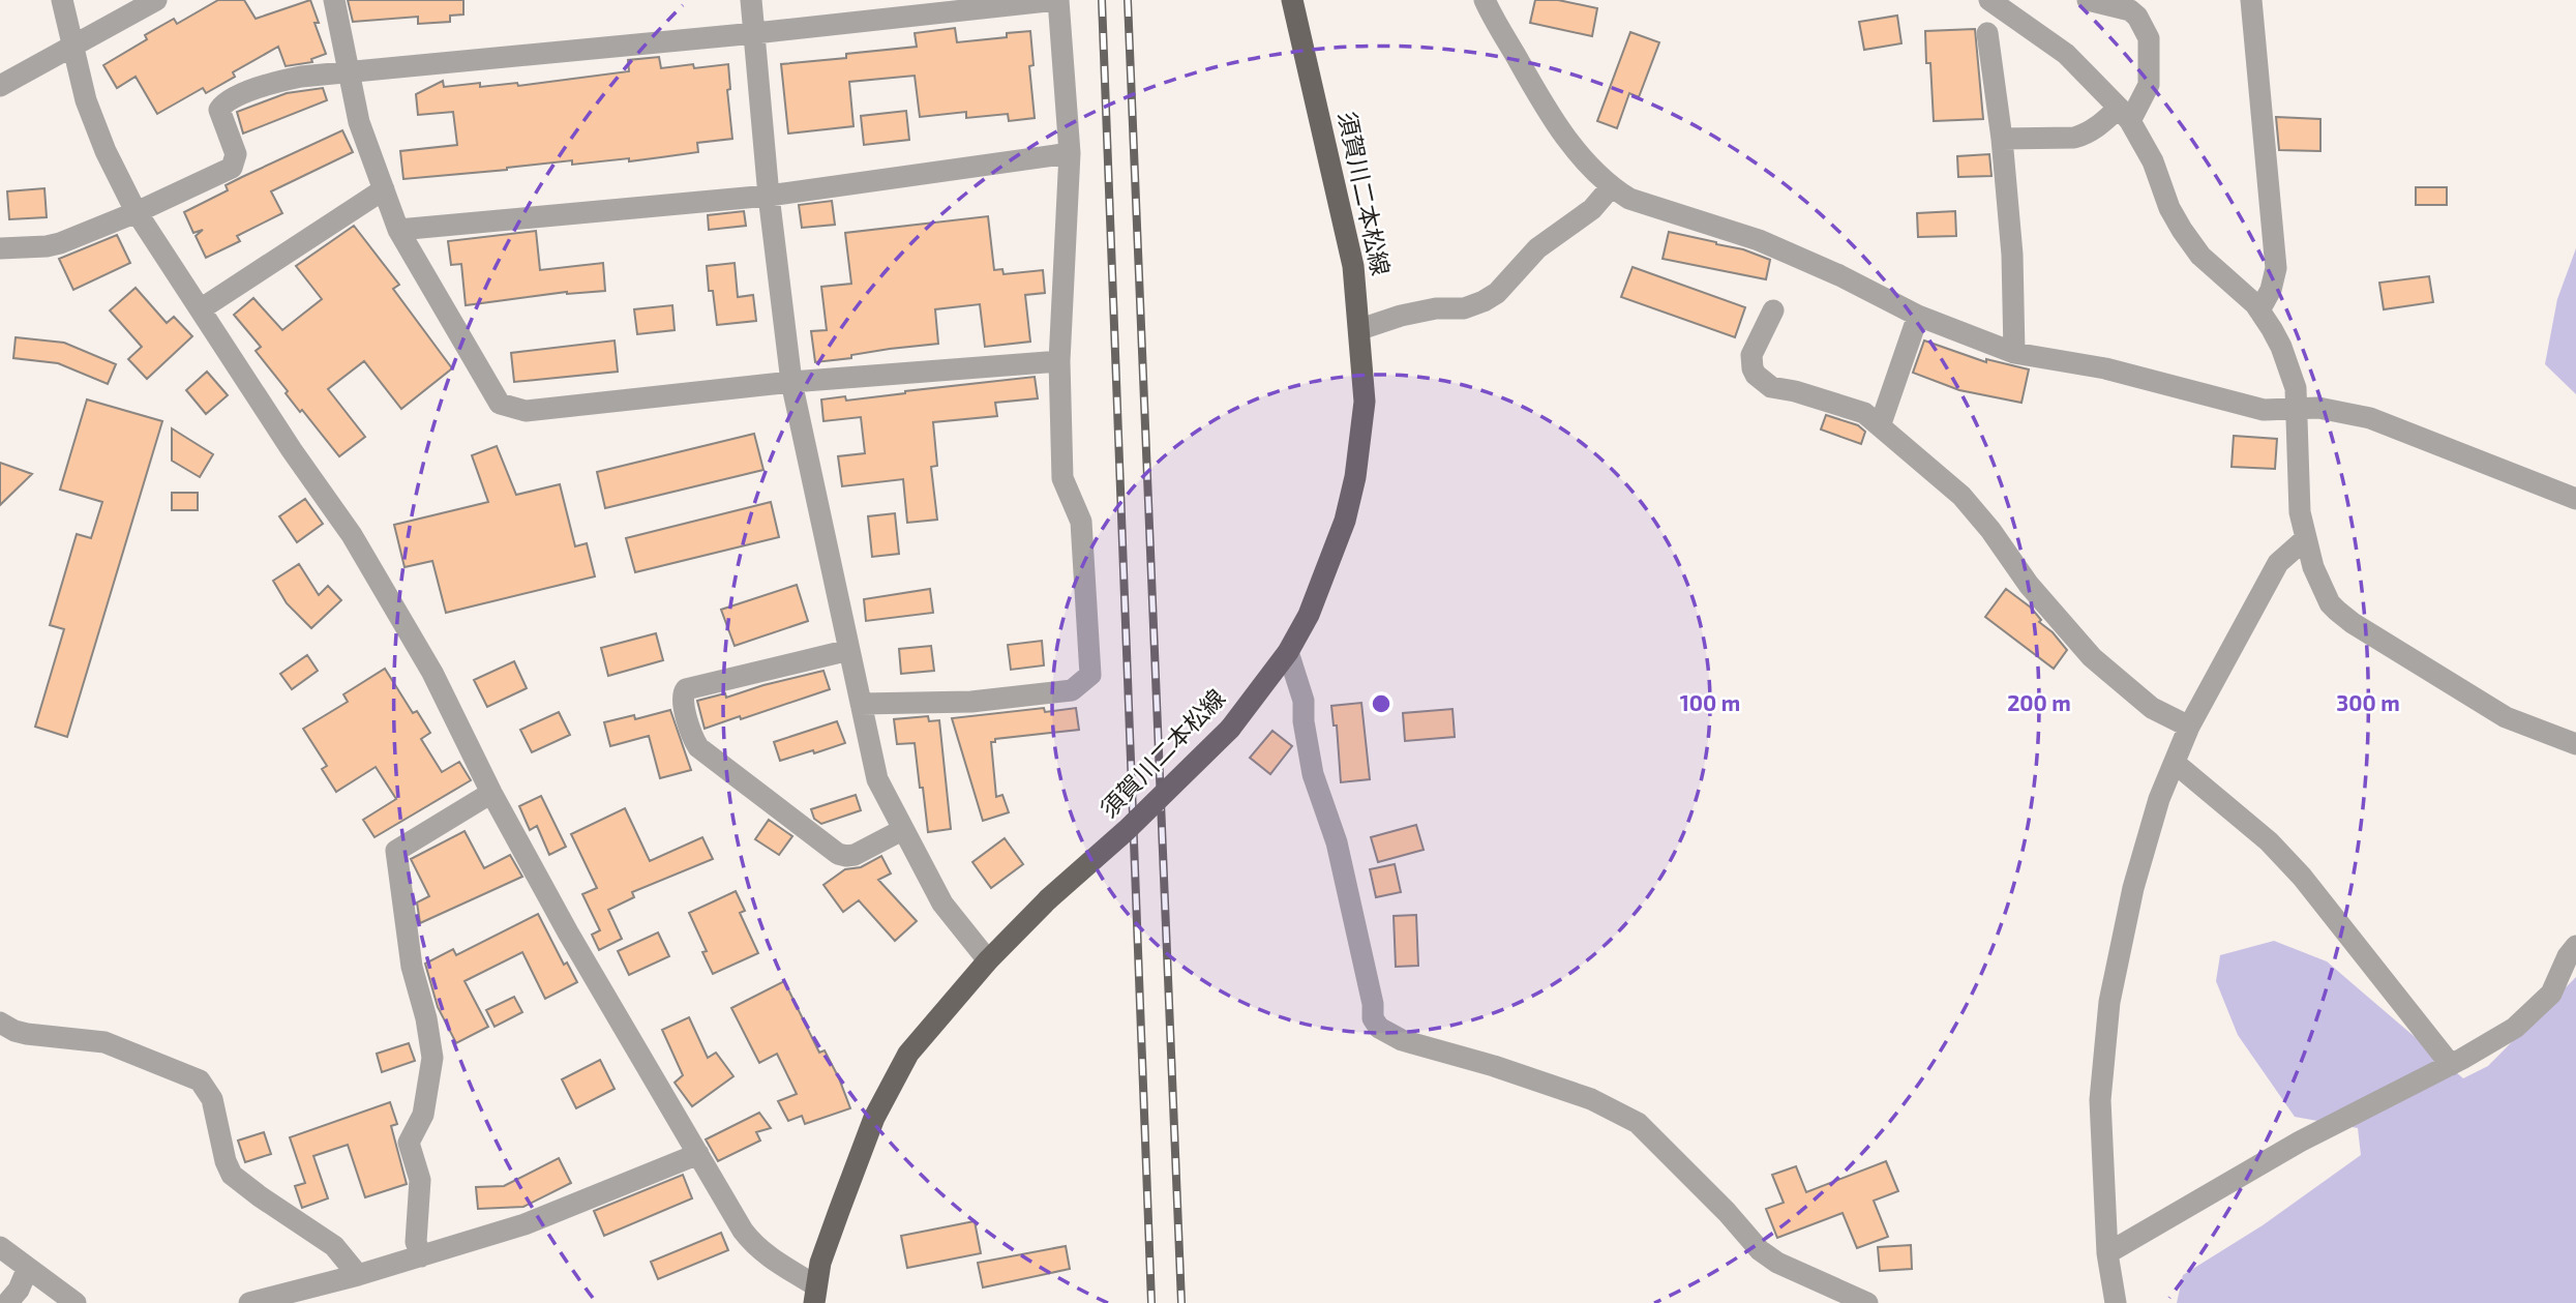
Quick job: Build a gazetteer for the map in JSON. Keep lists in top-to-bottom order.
{
  "streets": {
    "main road": ["須賀川二本松線"]
  },
  "rings": ["100 m", "200 m", "300 m"]
}
